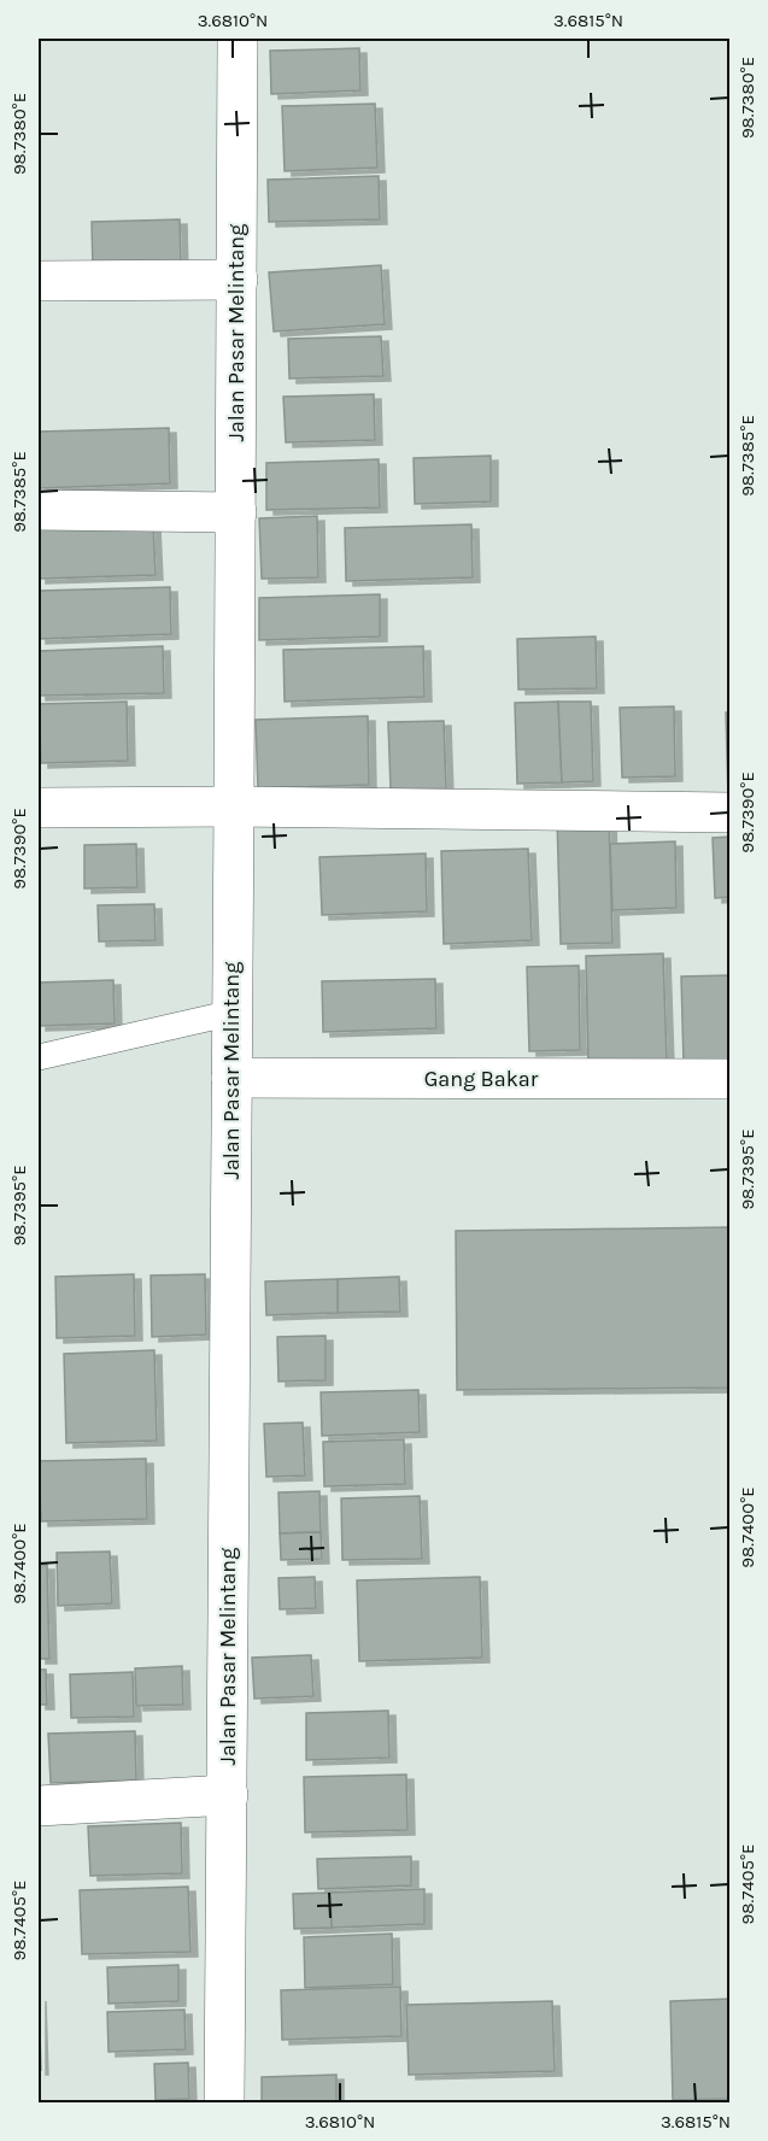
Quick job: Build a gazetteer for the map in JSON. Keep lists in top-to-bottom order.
{
  "streets": {
    "street": ["Jalan Pasar Melintang", "Gang Bakar"]
  },
  "crossings": [
    ["Jalan Pasar Melintang", "Gang Bakar"]
  ],
  "coordinates": [
    "3.6810°N",
    "3.6815°N",
    "98.7380°E",
    "98.7385°E",
    "98.7390°E",
    "98.7395°E",
    "98.7400°E",
    "98.7405°E"
  ]
}
